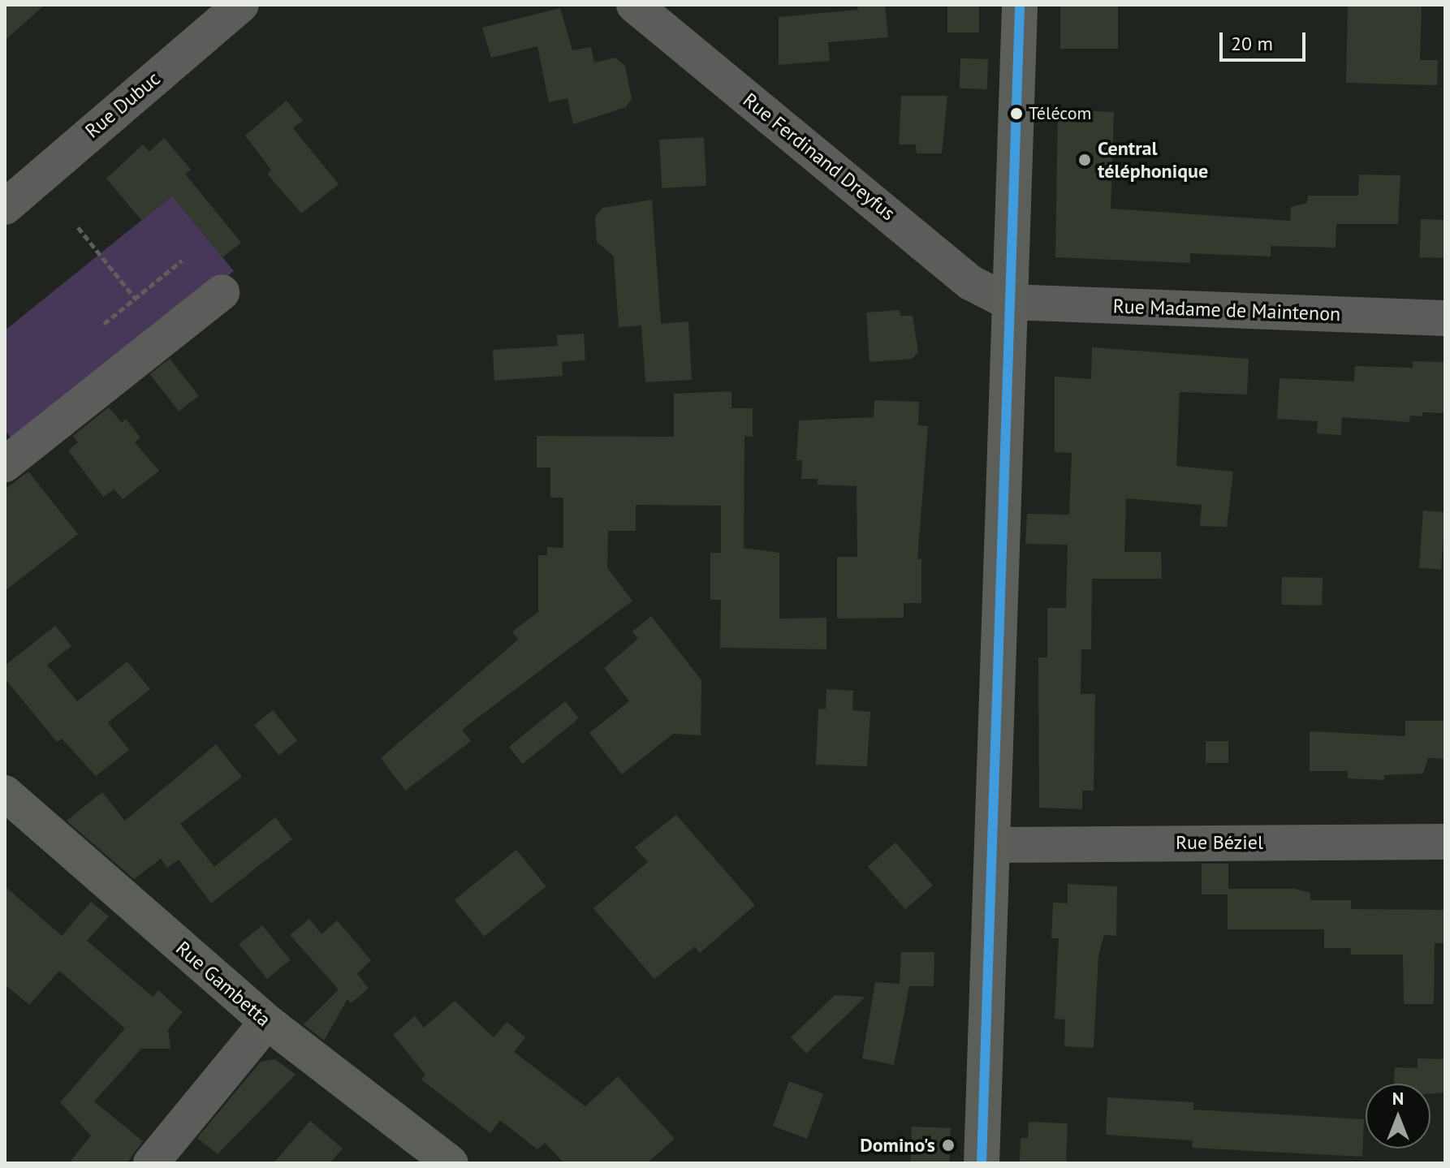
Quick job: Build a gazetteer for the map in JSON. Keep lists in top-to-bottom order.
{
  "streets": {
    "main road": ["Rue Gambetta"],
    "street": [
      "Rue Dubuc",
      "Rue Ferdinand Dreyfus",
      "Rue Madame de Maintenon",
      "Rue Béziel"
    ]
  },
  "crossings": [
    ["Rue Ferdinand Dreyfus", "Rue Madame de Maintenon"]
  ],
  "places": ["Télécom", "Central téléphonique", "Domino's"],
  "scale_bar": "20 m",
  "north": "top"
}
